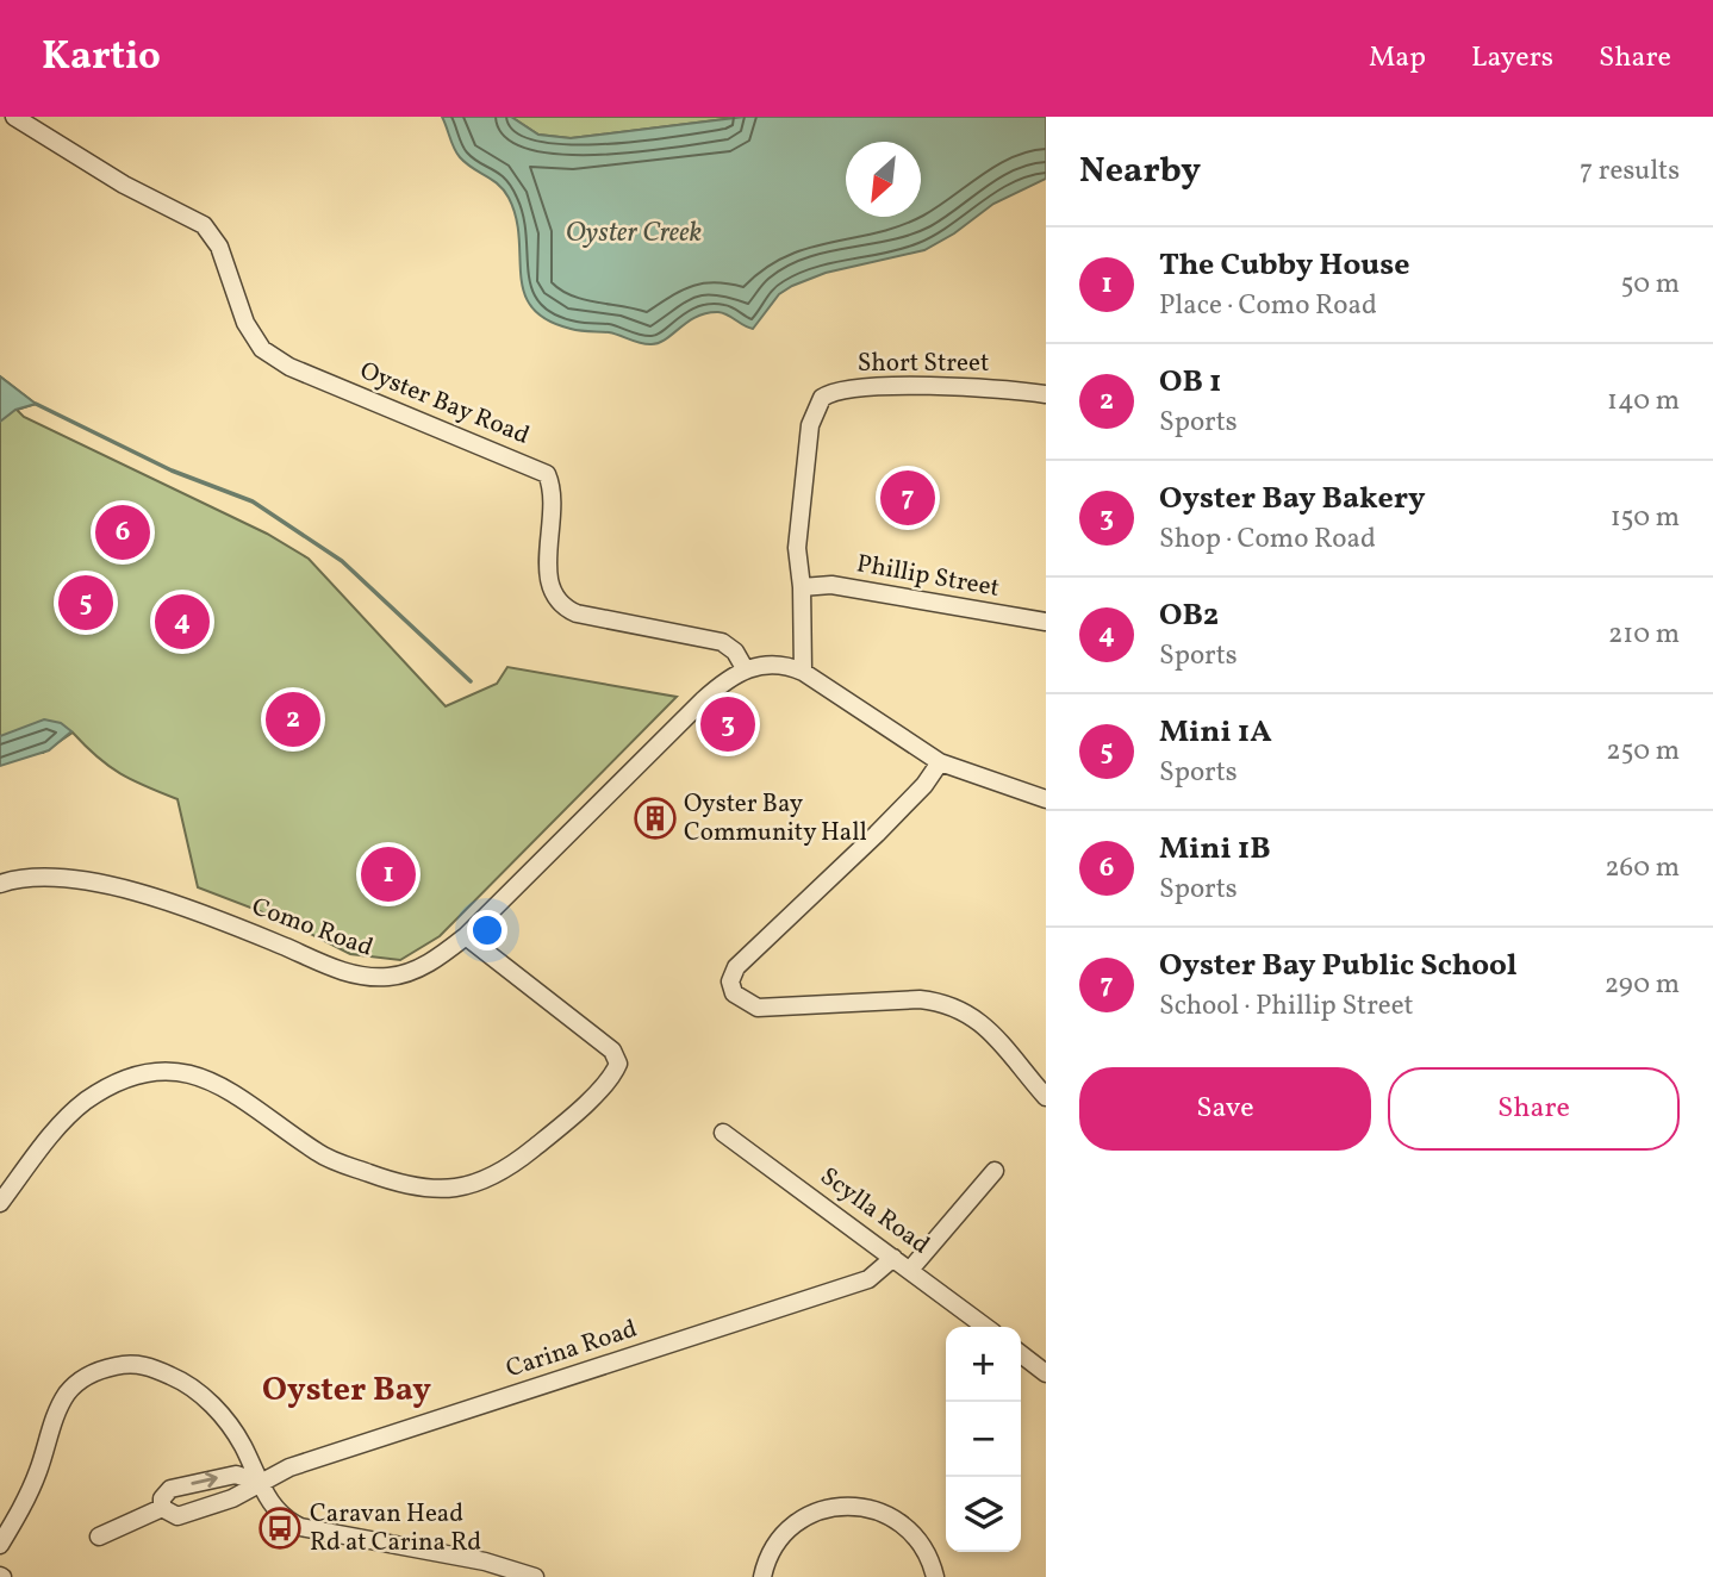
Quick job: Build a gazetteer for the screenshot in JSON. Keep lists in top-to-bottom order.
{
  "streets": {
    "street": [
      "Short Street",
      "Oyster Bay Road",
      "Phillip Street",
      "Como Road",
      "Scylla Road",
      "Carina Road"
    ]
  },
  "crossings": [
    ["Short Street", "Phillip Street"],
    ["Oyster Bay Road", "Como Road"],
    ["Scylla Road", "Carina Road"]
  ],
  "districts": ["Oyster Bay"],
  "water": ["Oyster Creek"],
  "places": {
    "building": ["Oyster Bay Community Hall"],
    "bus stop": ["Caravan Head Rd at Carina Rd"]
  },
  "north": "bottom left",
  "page": {
    "header": "Kartio",
    "nav": ["Map", "Layers", "Share"],
    "heading": ["Nearby", "7 results"],
    "list": [
      {
        "mark": "1",
        "name": "The Cubby House",
        "note": "Place · Como Road",
        "value": "50 m"
      },
      {
        "mark": "2",
        "name": "OB 1",
        "note": "Sports",
        "value": "140 m"
      },
      {
        "mark": "3",
        "name": "Oyster Bay Bakery",
        "note": "Shop · Como Road",
        "value": "150 m"
      },
      {
        "mark": "4",
        "name": "OB2",
        "note": "Sports",
        "value": "210 m"
      },
      {
        "mark": "5",
        "name": "Mini 1A",
        "note": "Sports",
        "value": "250 m"
      },
      {
        "mark": "6",
        "name": "Mini 1B",
        "note": "Sports",
        "value": "260 m"
      },
      {
        "mark": "7",
        "name": "Oyster Bay Public School",
        "note": "School · Phillip Street",
        "value": "290 m"
      }
    ],
    "pins": [
      "7",
      "6",
      "5",
      "4",
      "2",
      "3",
      "1"
    ],
    "buttons": ["Save", "Share"],
    "map_buttons": ["+", "−"]
  }
}
